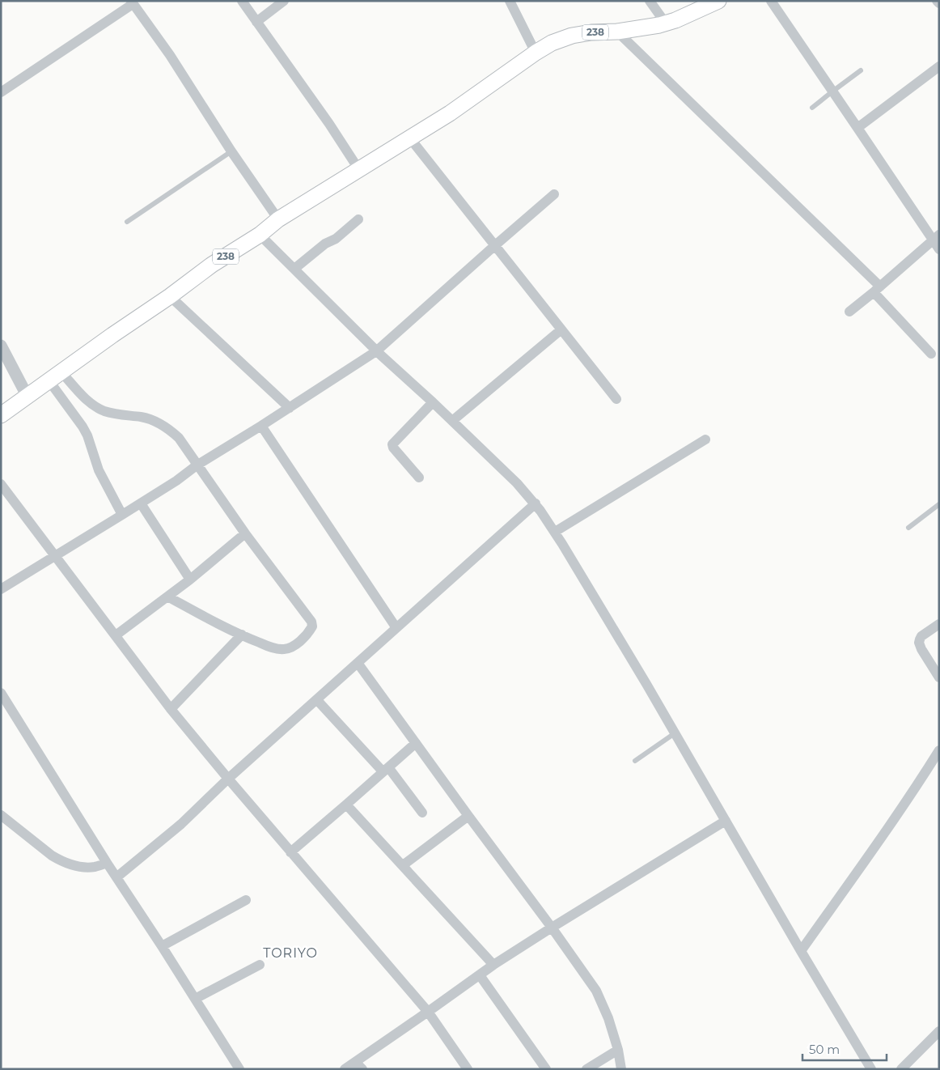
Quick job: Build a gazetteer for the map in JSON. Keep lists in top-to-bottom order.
{
  "streets": {
    "main road": ["238"]
  },
  "districts": ["TORIYO"],
  "scale_bar": "50 m"
}
